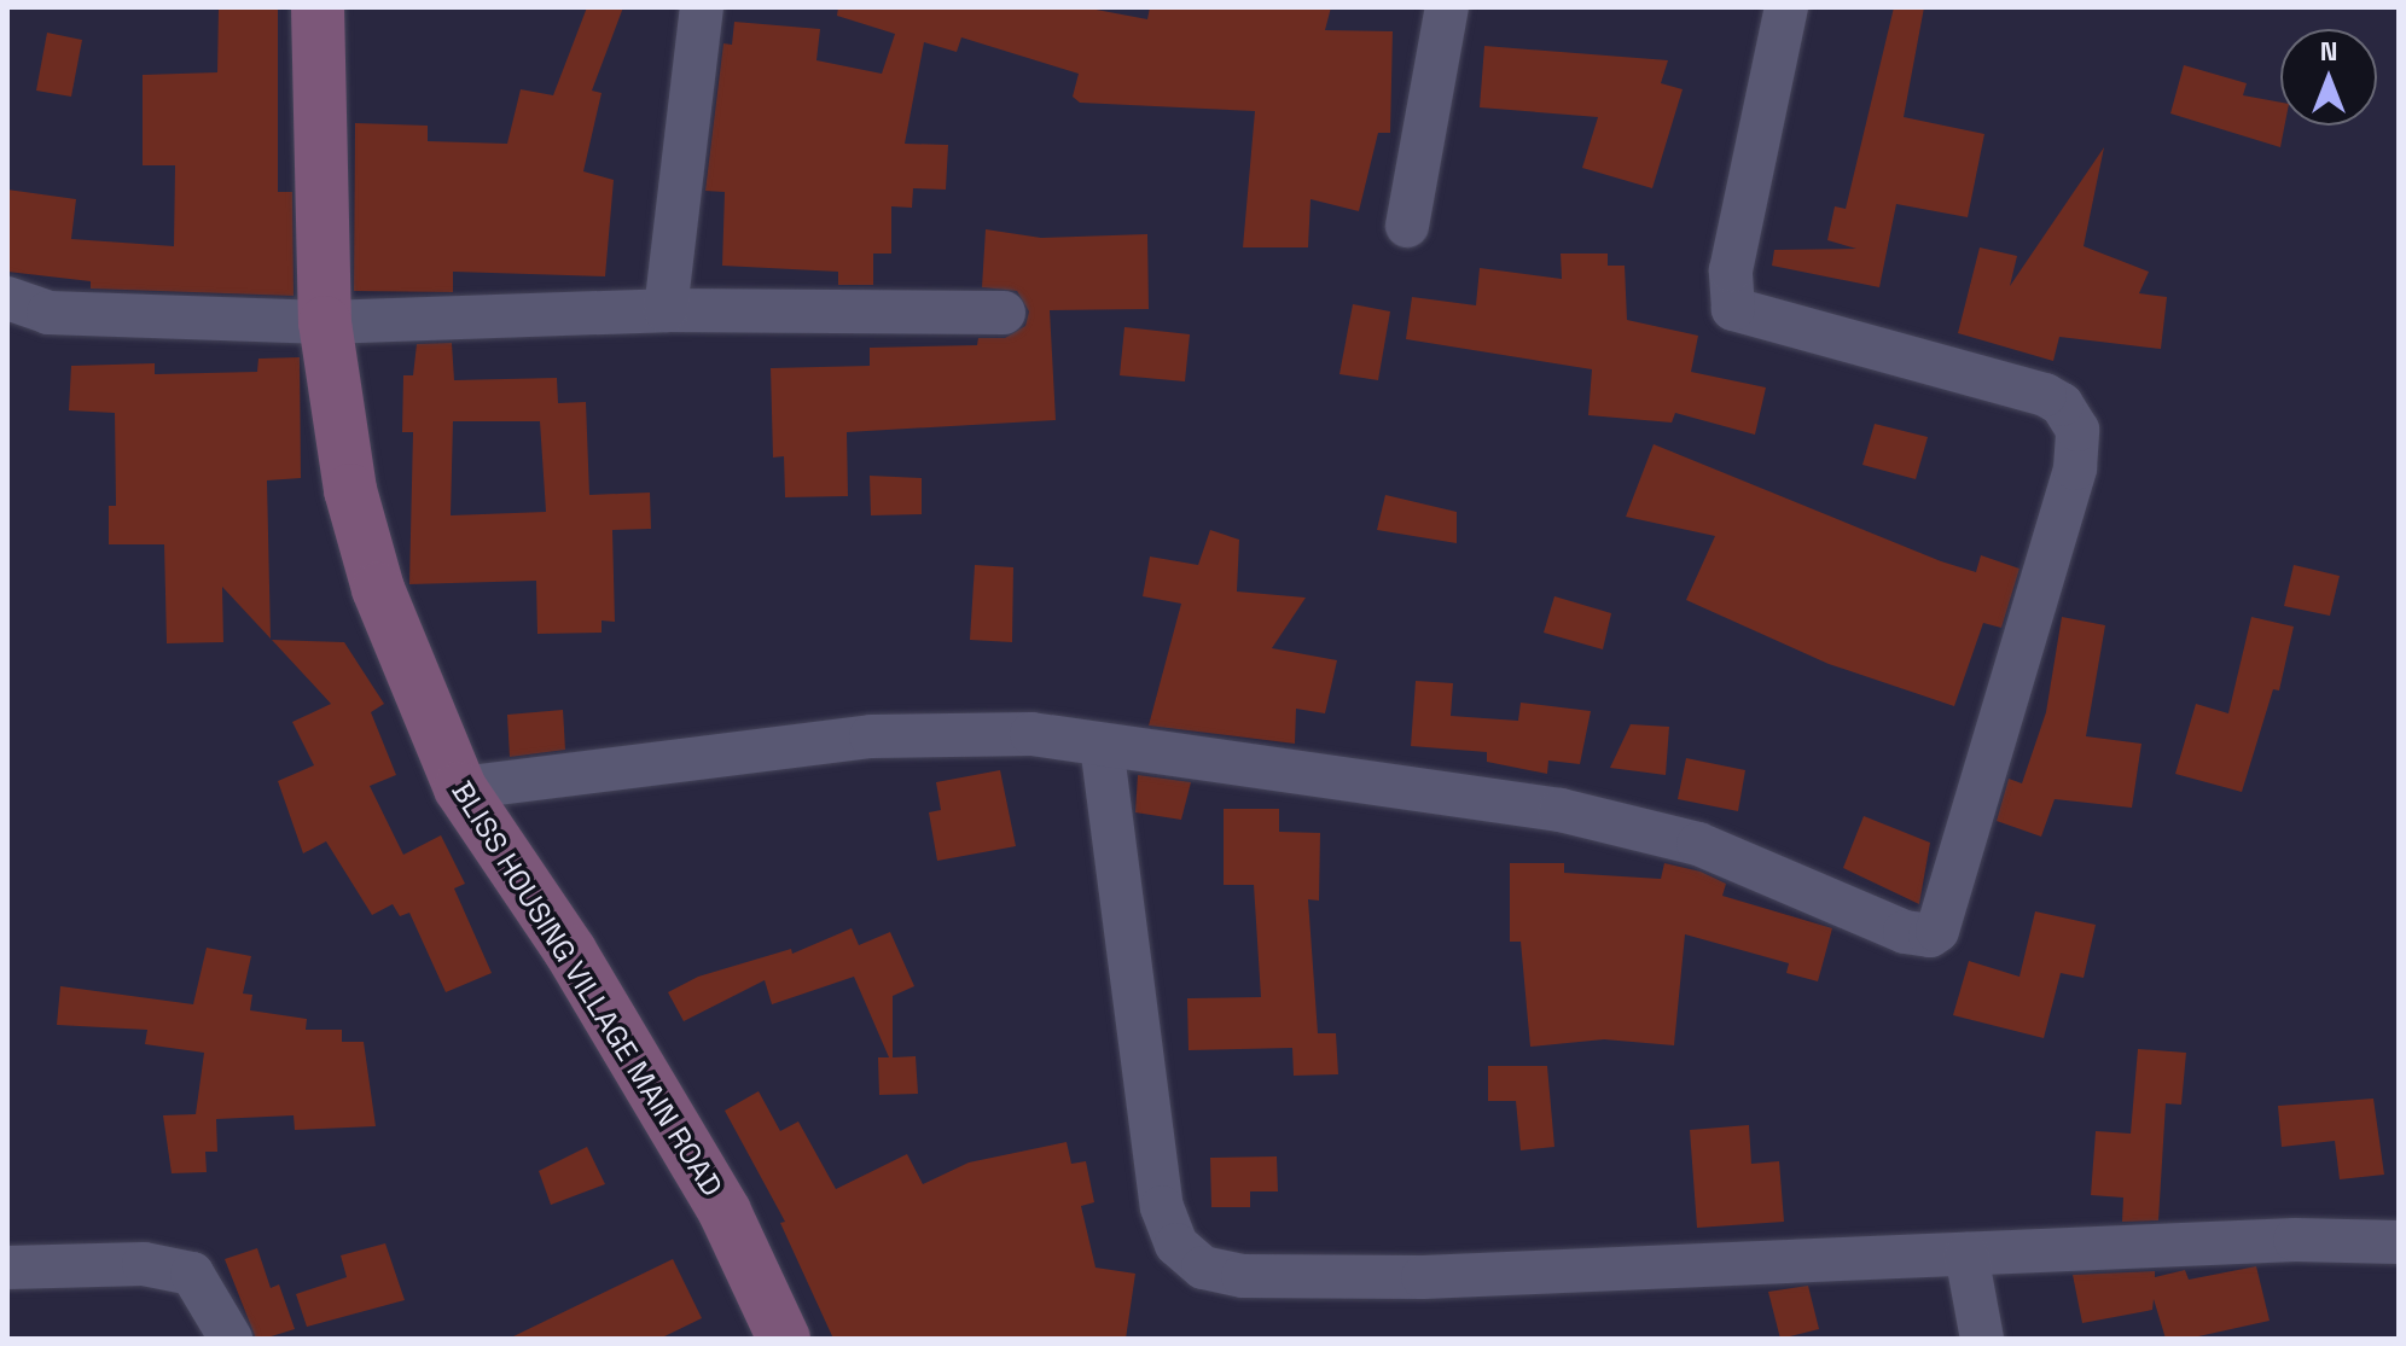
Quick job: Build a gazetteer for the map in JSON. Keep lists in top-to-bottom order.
{
  "streets": {
    "street": ["BLISS HOUSING VILLAGE MAIN ROAD"]
  },
  "north": "top"
}
